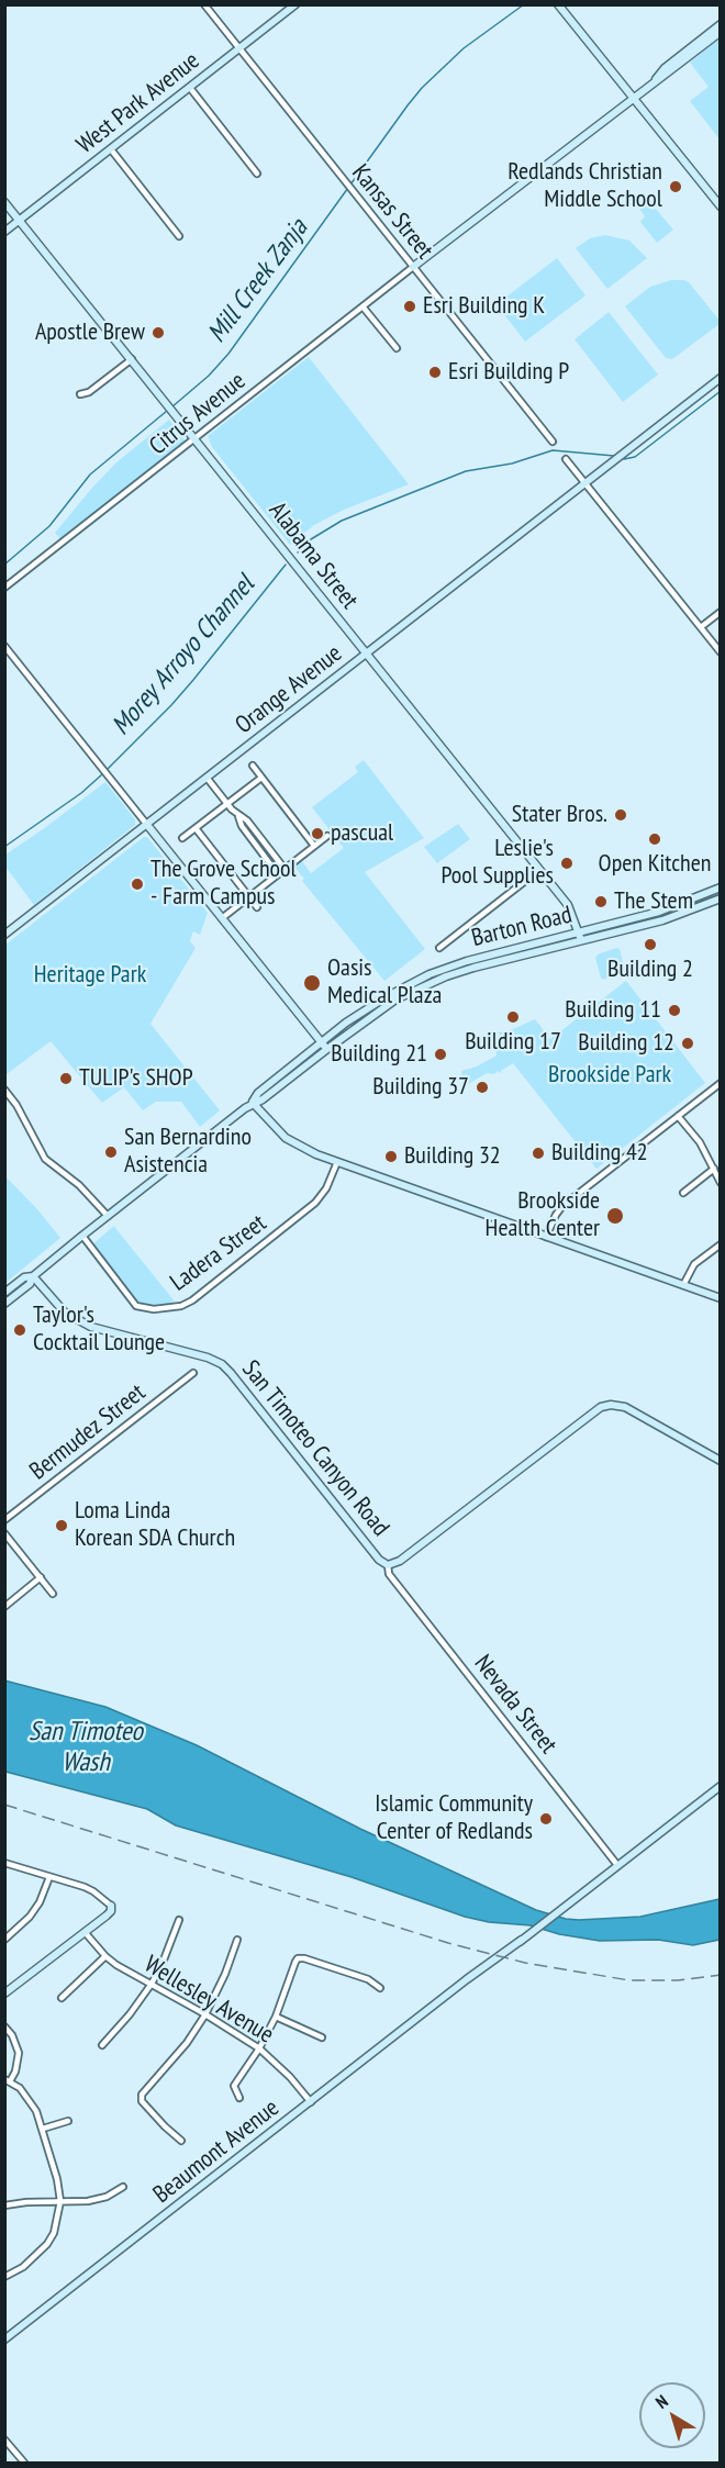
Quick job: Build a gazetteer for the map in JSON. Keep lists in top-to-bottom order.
{
  "streets": {
    "main road": [
      "West Park Avenue",
      "Alabama Street",
      "Orange Avenue",
      "Barton Road",
      "San Timoteo Canyon Road",
      "Beaumont Avenue"
    ],
    "street": [
      "Kansas Street",
      "Citrus Avenue",
      "Ladera Street",
      "Bermudez Street",
      "Nevada Street",
      "Wellesley Avenue"
    ]
  },
  "crossings": [
    ["West Park Avenue", "Kansas Street"],
    ["West Park Avenue", "Alabama Street"],
    ["Kansas Street", "Citrus Avenue"],
    ["Citrus Avenue", "Alabama Street"],
    ["Alabama Street", "Orange Avenue"],
    ["Alabama Street", "Barton Road"],
    ["Barton Road", "Ladera Street"],
    ["Barton Road", "San Timoteo Canyon Road"],
    ["San Timoteo Canyon Road", "Nevada Street"],
    ["Nevada Street", "Beaumont Avenue"],
    ["Wellesley Avenue", "Beaumont Avenue"]
  ],
  "water": ["Mill Creek Zanja", "Morey Arroyo Channel", "San Timoteo Wash"],
  "parks": ["Heritage Park", "Brookside Park"],
  "places": [
    "Redlands Christian Middle School",
    "Esri Building K",
    "Apostle Brew",
    "Esri Building P",
    "Stater Bros.",
    "pascual",
    "Open Kitchen",
    "Leslie's Pool Supplies",
    "The Grove School - Farm Campus",
    "The Stem",
    "Building 2",
    "Oasis Medical Plaza",
    "Building 11",
    "Building 17",
    "Building 12",
    "Building 21",
    "TULIP's SHOP",
    "Building 37",
    "San Bernardino Asistencia",
    "Building 42",
    "Building 32",
    "Brookside Health Center",
    "Taylor's Cocktail Lounge",
    "Loma Linda Korean SDA Church",
    "Islamic Community Center of Redlands"
  ],
  "north": "top left"
}
